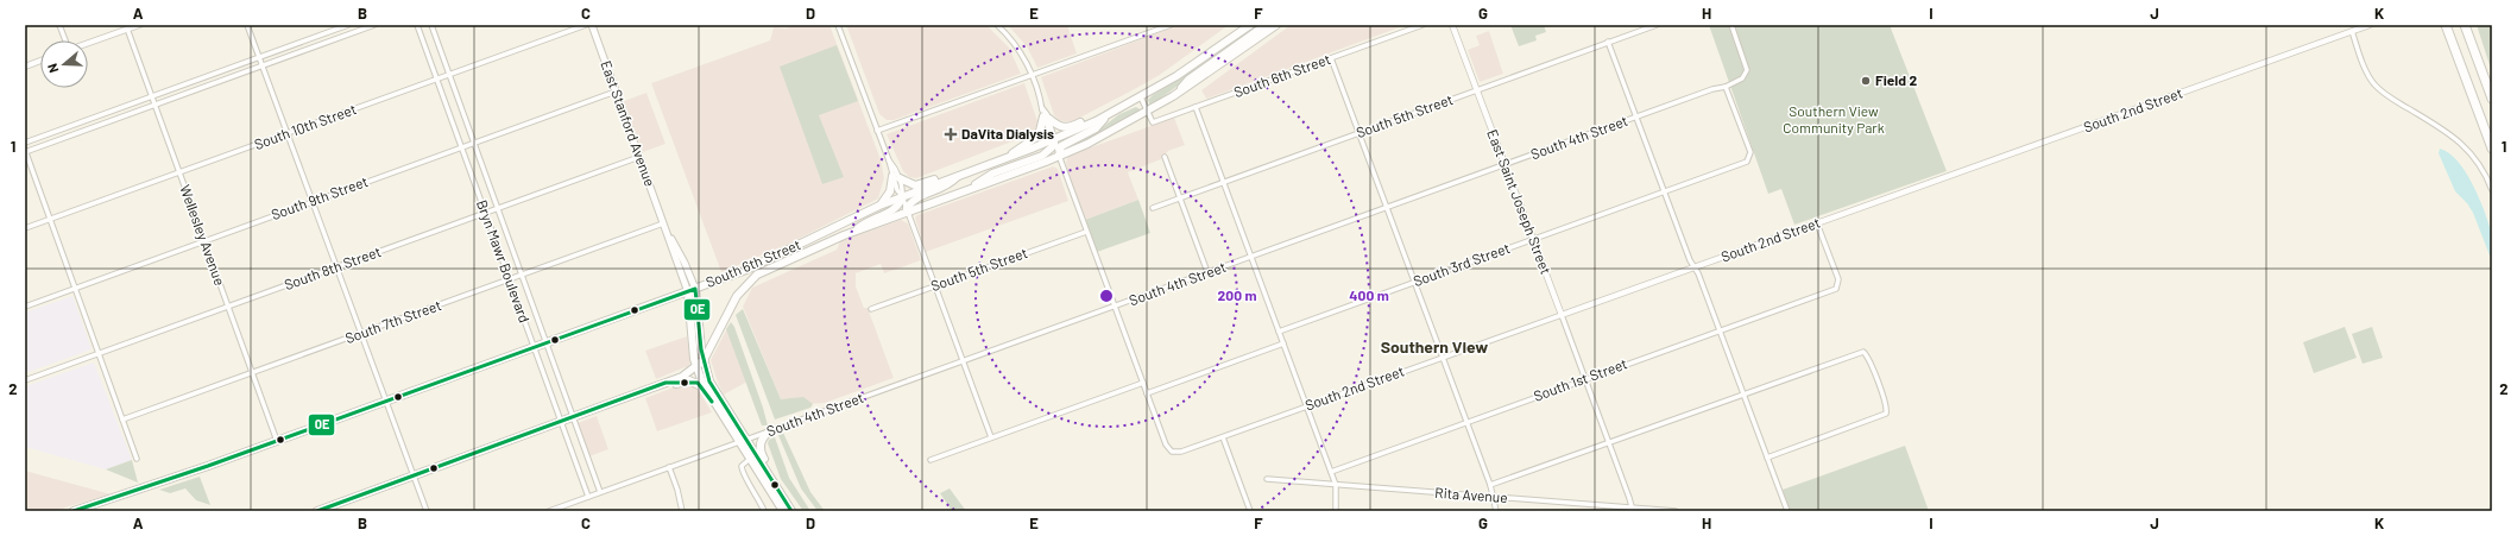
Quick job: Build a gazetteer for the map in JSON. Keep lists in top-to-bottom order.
{
  "streets": {
    "main road": ["South 6th Street", "East Stanford Avenue"],
    "street": [
      "South 2nd Street",
      "South 5th Street",
      "South 10th Street",
      "South 4th Street",
      "South 9th Street",
      "East Saint Joseph Street",
      "Wellesley Avenue",
      "Bryn Mawr Boulevard",
      "South 3rd Street",
      "South 8th Street",
      "South 7th Street",
      "South 1st Street",
      "Rita Avenue"
    ]
  },
  "crossings": [
    ["South 6th Street", "East Stanford Avenue"],
    ["South 6th Street", "Wellesley Avenue"],
    ["South 6th Street", "Bryn Mawr Boulevard"],
    ["South 2nd Street", "East Saint Joseph Street"],
    ["South 2nd Street", "South 1st Street"],
    ["South 5th Street", "East Saint Joseph Street"],
    ["East Stanford Avenue", "South 4th Street"],
    ["East Stanford Avenue", "South 9th Street"],
    ["East Stanford Avenue", "South 8th Street"],
    ["East Stanford Avenue", "South 7th Street"],
    ["South 10th Street", "Wellesley Avenue"],
    ["South 10th Street", "Bryn Mawr Boulevard"],
    ["South 4th Street", "East Saint Joseph Street"],
    ["South 4th Street", "Bryn Mawr Boulevard"],
    ["South 4th Street", "South 3rd Street"],
    ["South 9th Street", "Wellesley Avenue"],
    ["South 9th Street", "Bryn Mawr Boulevard"],
    ["East Saint Joseph Street", "South 3rd Street"],
    ["East Saint Joseph Street", "South 1st Street"],
    ["East Saint Joseph Street", "Rita Avenue"],
    ["Wellesley Avenue", "South 8th Street"],
    ["Wellesley Avenue", "South 7th Street"],
    ["Bryn Mawr Boulevard", "South 8th Street"],
    ["Bryn Mawr Boulevard", "South 7th Street"]
  ],
  "districts": ["Southern View"],
  "parks": ["Southern View Community Park"],
  "places": {
    "other": ["Field 2"],
    "health": ["DaVita Dialysis"]
  },
  "lines": ["transit line 0E"],
  "north": "left",
  "grid": {
    "columns": [
      "A",
      "B",
      "C",
      "D",
      "E",
      "F",
      "G",
      "H",
      "I",
      "J",
      "K"
    ],
    "rows": ["1", "2"]
  },
  "rings": ["200 m", "400 m"]
}
